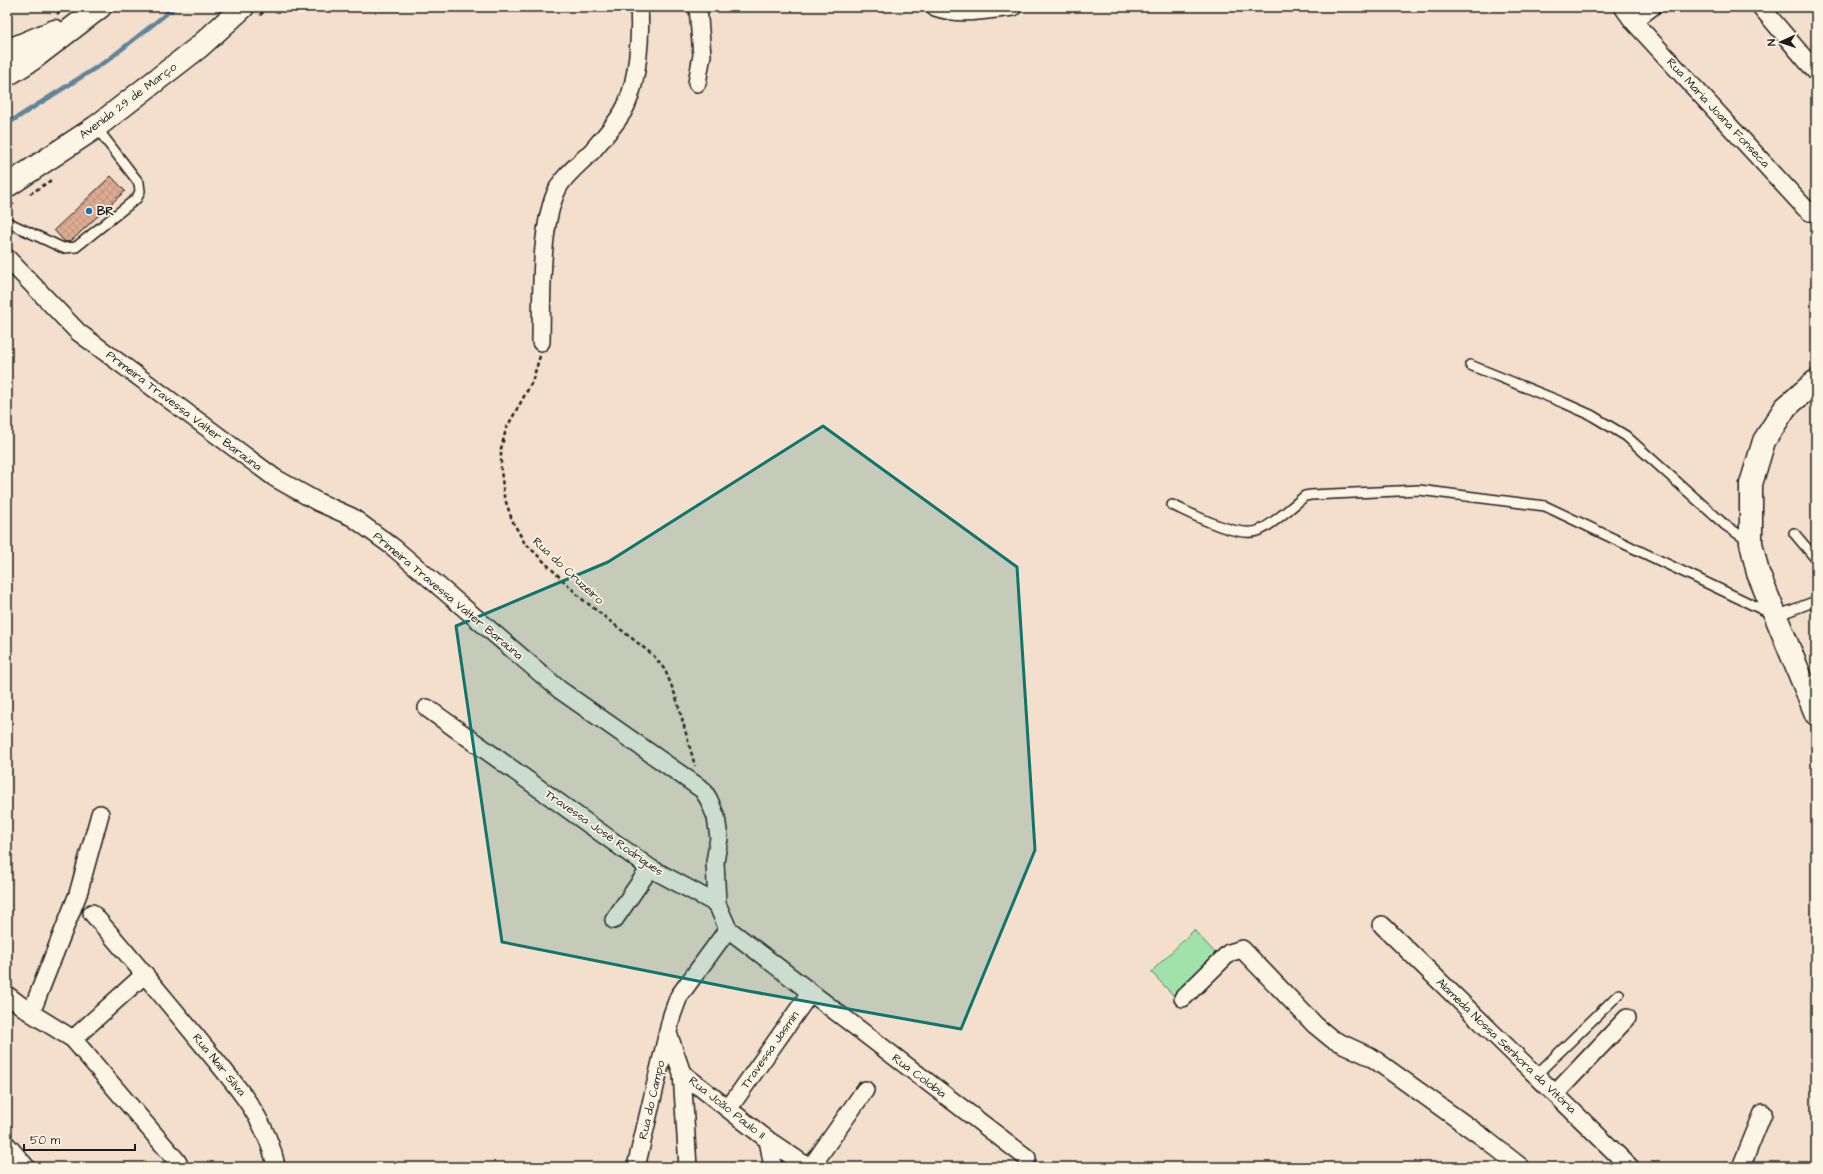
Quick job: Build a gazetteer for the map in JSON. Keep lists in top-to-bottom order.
{
  "streets": {
    "main road": ["Avenida 29 de Março"],
    "street": [
      "Rua Maria Joana Fonseca",
      "Primeira Travessa Valter Baraúna",
      "Travessa José Rodrigues",
      "Alameda Nossa Senhora da Vitória",
      "Travessa Jasmin",
      "Rua Nair Silva",
      "Rua Colobia",
      "Rua do Campo",
      "Rua João Paulo II"
    ],
    "path": ["Rua do Cruzeiro"]
  },
  "crossings": [
    ["Primeira Travessa Valter Baraúna", "Rua do Cruzeiro"],
    ["Primeira Travessa Valter Baraúna", "Travessa José Rodrigues"],
    ["Travessa Jasmin", "Rua Colobia"],
    ["Travessa Jasmin", "Rua João Paulo II"],
    ["Rua do Campo", "Rua João Paulo II"]
  ],
  "places": ["BR"],
  "scale_bar": "50 m",
  "north": "left"
}
